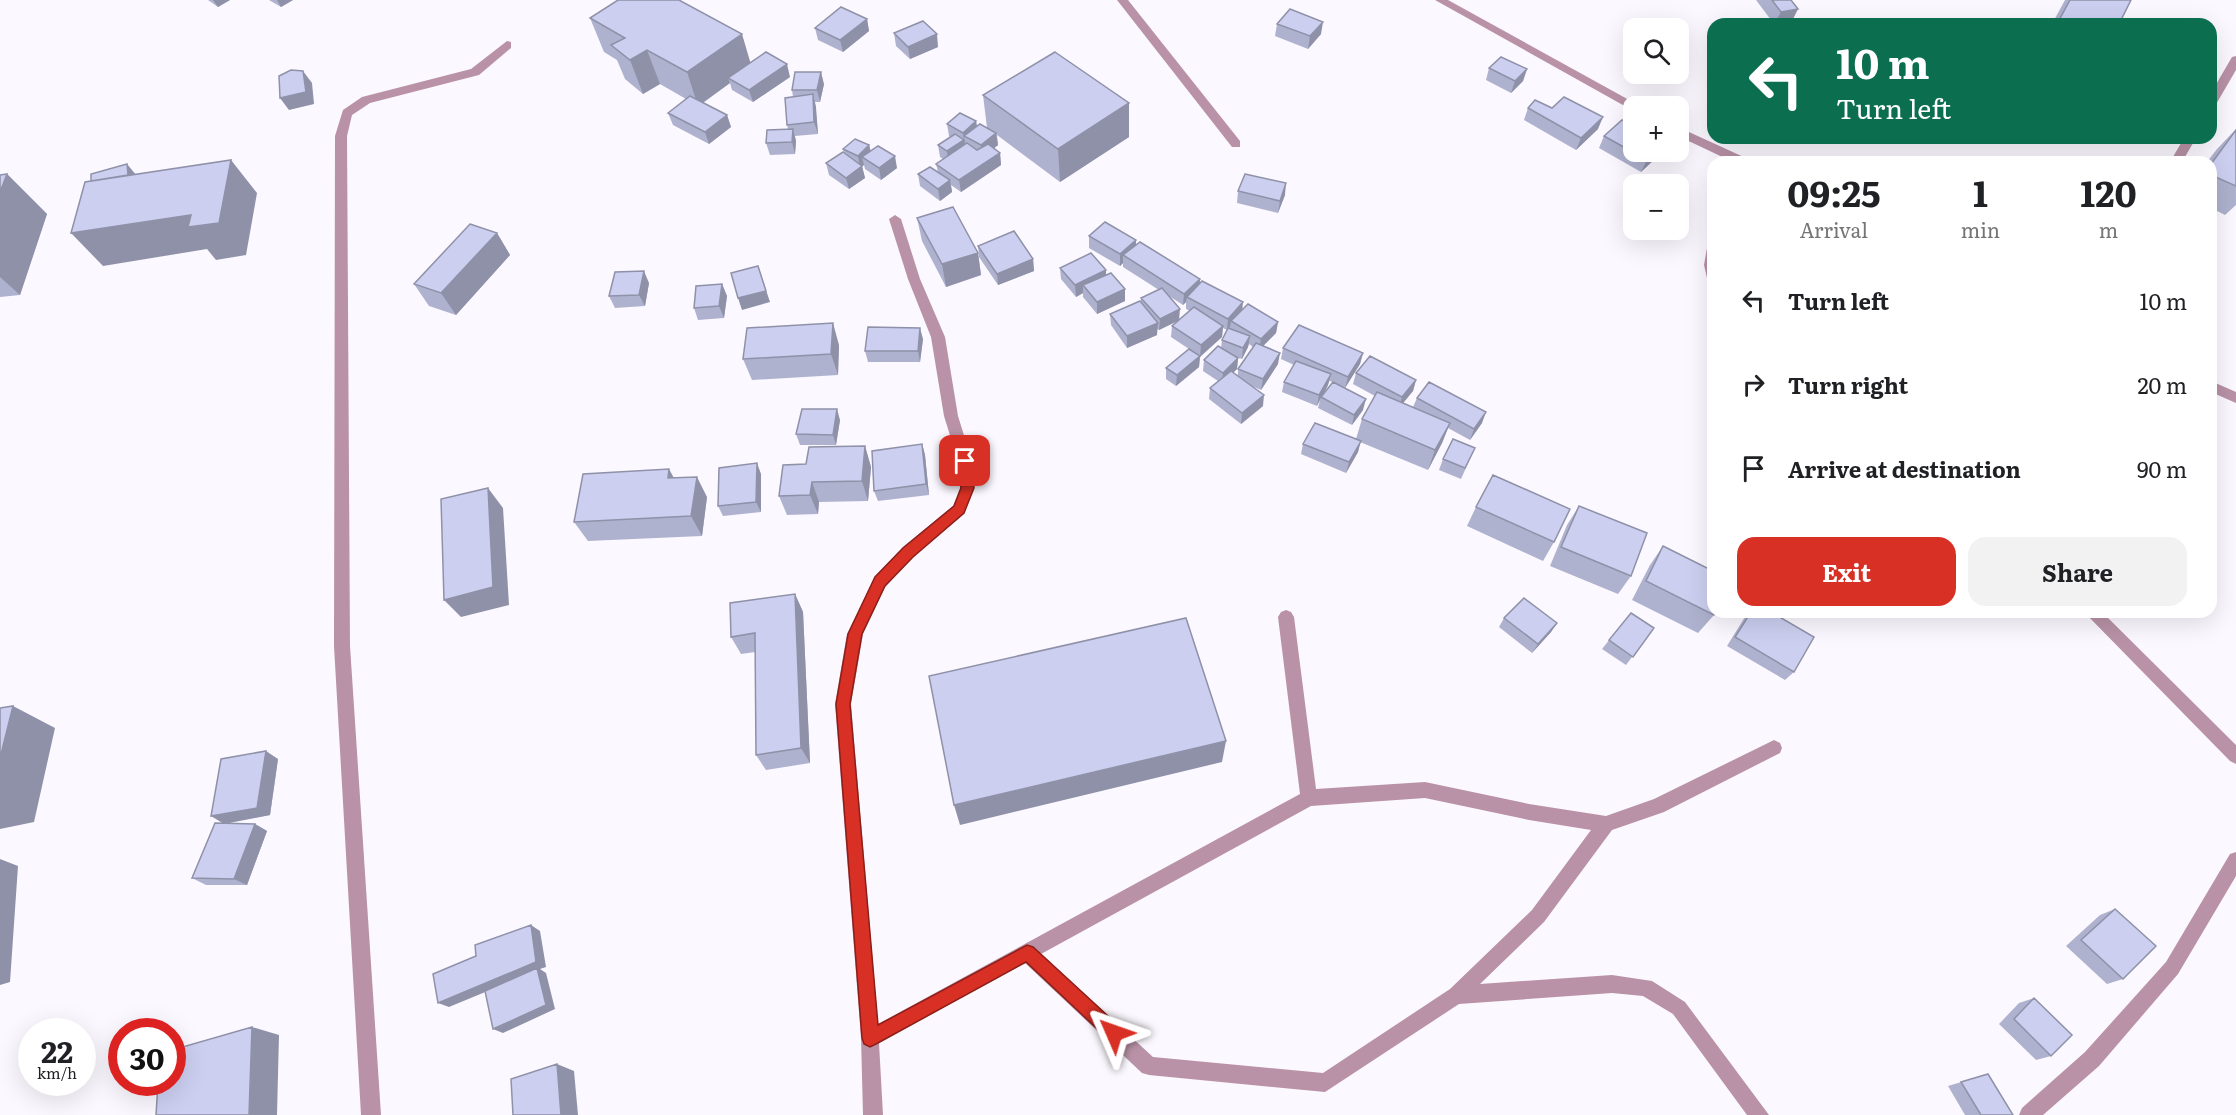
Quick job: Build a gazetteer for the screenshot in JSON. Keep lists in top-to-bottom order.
{
  "page": {
    "map_buttons": ["+", "−"],
    "turn": ["10 m", "Turn left"],
    "eta": [
      "09:25",
      "Arrival",
      "1",
      "min",
      "120",
      "m"
    ],
    "list": [
      {
        "name": "Turn left",
        "value": "10 m"
      },
      {
        "name": "Turn right",
        "value": "20 m"
      },
      {
        "name": "Arrive at destination",
        "value": "90 m"
      }
    ],
    "buttons": ["Exit", "Share"],
    "speed": "22 km/h",
    "limit": "30"
  }
}
